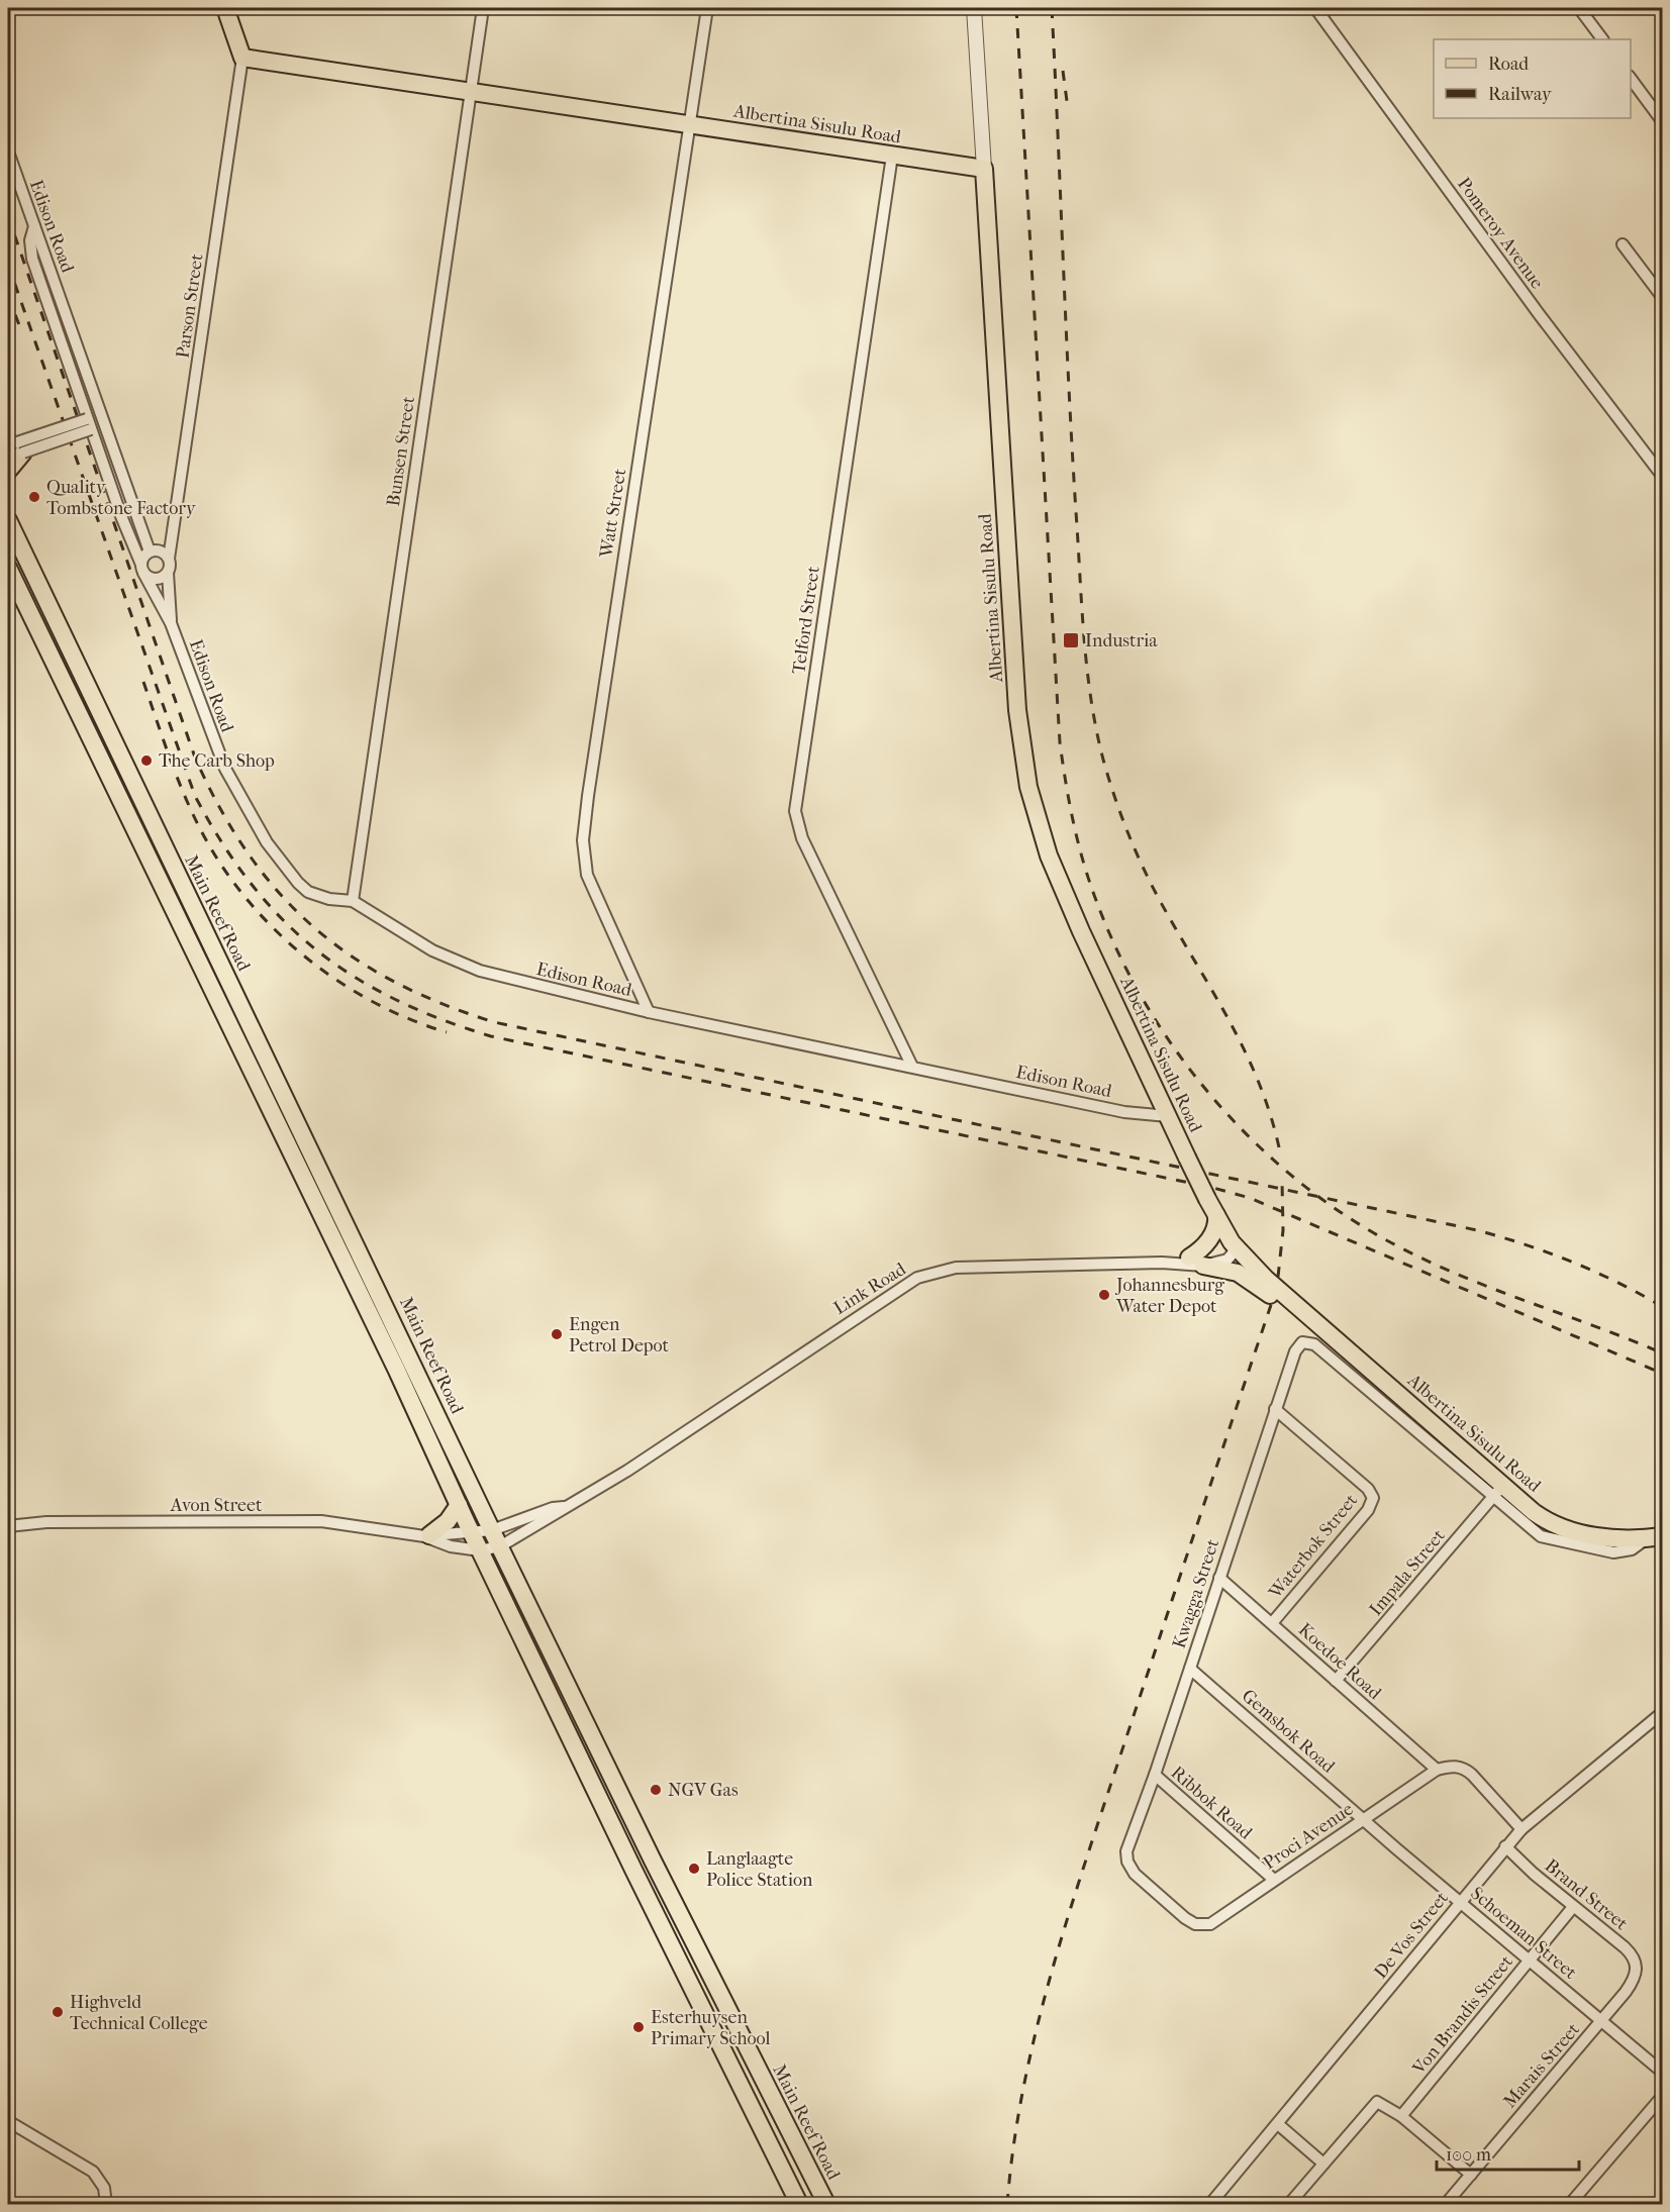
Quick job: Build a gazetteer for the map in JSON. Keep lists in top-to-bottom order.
{
  "streets": {
    "main road": ["Albertina Sisulu Road", "Main Reef Road"],
    "street": [
      "Edison Road",
      "Pomeroy Avenue",
      "Parson Street",
      "Bunsen Street",
      "Watt Street",
      "Telford Street",
      "Link Road",
      "Avon Street",
      "Waterbok Street",
      "Impala Street",
      "Kwagga Street",
      "Koedoe Road",
      "Gemsbok Road",
      "Ribbok Road",
      "Proci Avenue",
      "Brand Street",
      "Schoeman Street",
      "De Vos Street",
      "Von Brandis Street",
      "Marais Street"
    ]
  },
  "crossings": [
    ["Albertina Sisulu Road", "Edison Road"],
    ["Albertina Sisulu Road", "Parson Street"],
    ["Albertina Sisulu Road", "Bunsen Street"],
    ["Albertina Sisulu Road", "Watt Street"],
    ["Albertina Sisulu Road", "Telford Street"],
    ["Albertina Sisulu Road", "Link Road"],
    ["Albertina Sisulu Road", "Impala Street"],
    ["Albertina Sisulu Road", "Kwagga Street"],
    ["Edison Road", "Parson Street"],
    ["Edison Road", "Bunsen Street"],
    ["Edison Road", "Watt Street"],
    ["Edison Road", "Telford Street"],
    ["Main Reef Road", "Link Road"],
    ["Main Reef Road", "Avon Street"],
    ["Link Road", "Avon Street"],
    ["Waterbok Street", "Kwagga Street"],
    ["Waterbok Street", "Koedoe Road"],
    ["Impala Street", "Kwagga Street"],
    ["Impala Street", "Koedoe Road"],
    ["Kwagga Street", "Koedoe Road"],
    ["Kwagga Street", "Gemsbok Road"],
    ["Kwagga Street", "Ribbok Road"],
    ["Kwagga Street", "Proci Avenue"],
    ["Koedoe Road", "Proci Avenue"],
    ["Gemsbok Road", "Proci Avenue"],
    ["Gemsbok Road", "Schoeman Street"],
    ["Ribbok Road", "Proci Avenue"],
    ["Proci Avenue", "Schoeman Street"],
    ["Proci Avenue", "De Vos Street"],
    ["Brand Street", "De Vos Street"],
    ["Brand Street", "Von Brandis Street"],
    ["Brand Street", "Marais Street"],
    ["Schoeman Street", "De Vos Street"],
    ["Schoeman Street", "Von Brandis Street"],
    ["Schoeman Street", "Marais Street"]
  ],
  "places": {
    "other": [
      "Quality Tombstone Factory",
      "The Carb Shop",
      "Johannesburg Water Depot",
      "Engen Petrol Depot",
      "NGV Gas",
      "Langlaagte Police Station",
      "Highveld Technical College",
      "Esterhuysen Primary School"
    ],
    "transit": ["Industria"]
  },
  "legend": ["Road", "Railway"],
  "scale_bar": "100 m"
}
